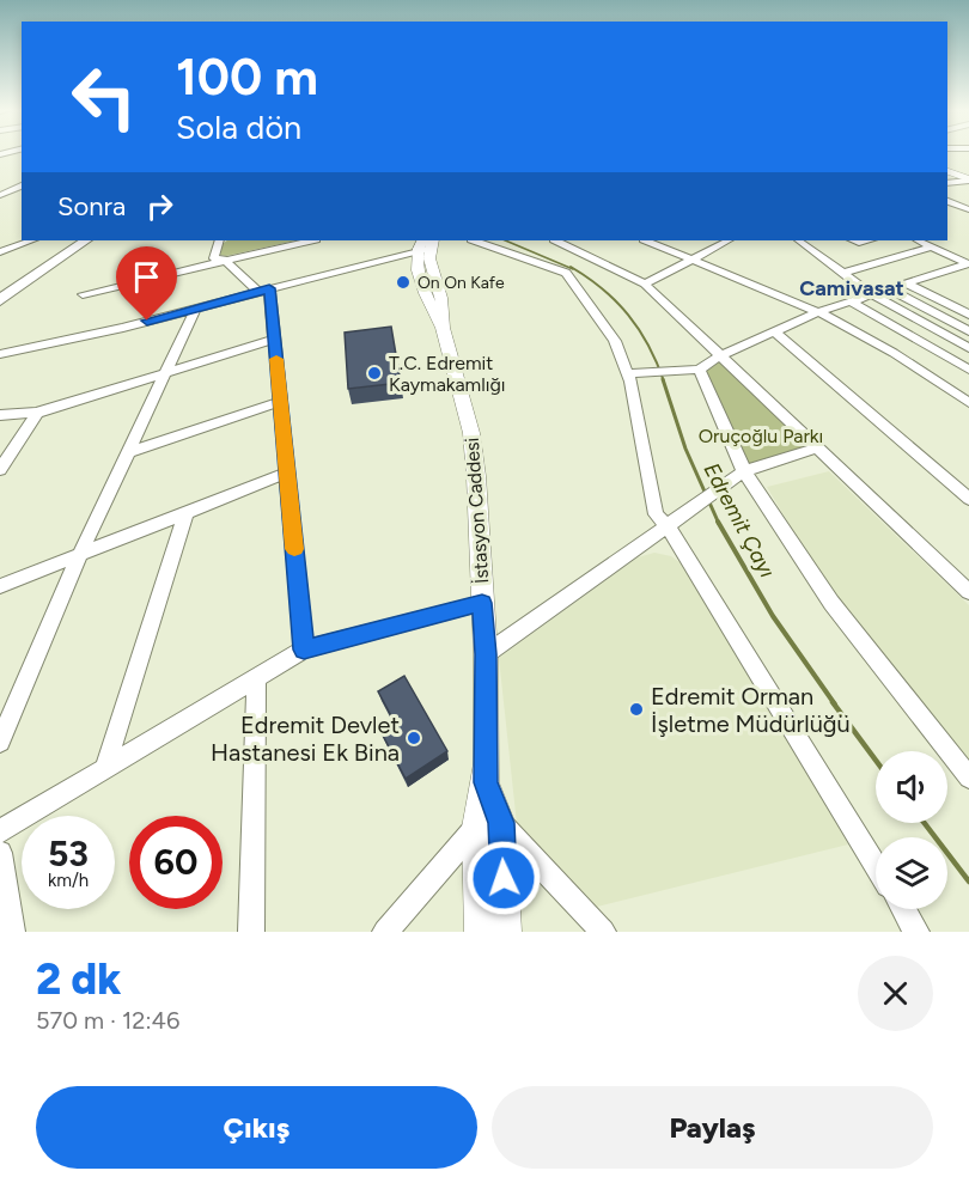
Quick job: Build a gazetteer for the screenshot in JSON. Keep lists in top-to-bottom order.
{
  "streets": {
    "main road": ["İstasyon Caddesi"]
  },
  "districts": ["Camivasat"],
  "water": ["Edremit Çayı"],
  "parks": ["Oruçoğlu Parkı"],
  "places": [
    "On On Kafe",
    "T.C. Edremit Kaymakamlığı",
    "Edremit Orman İşletme Müdürlüğü",
    "Edremit Devlet Hastanesi Ek Bina"
  ],
  "page": {
    "turn": ["100 m", "Sola dön"],
    "then": "Sonra",
    "speed": "53 km/h",
    "limit": "60",
    "heading": ["2 dk", "570 m · 12:46"],
    "buttons": ["Çıkış", "Paylaş"]
  }
}
